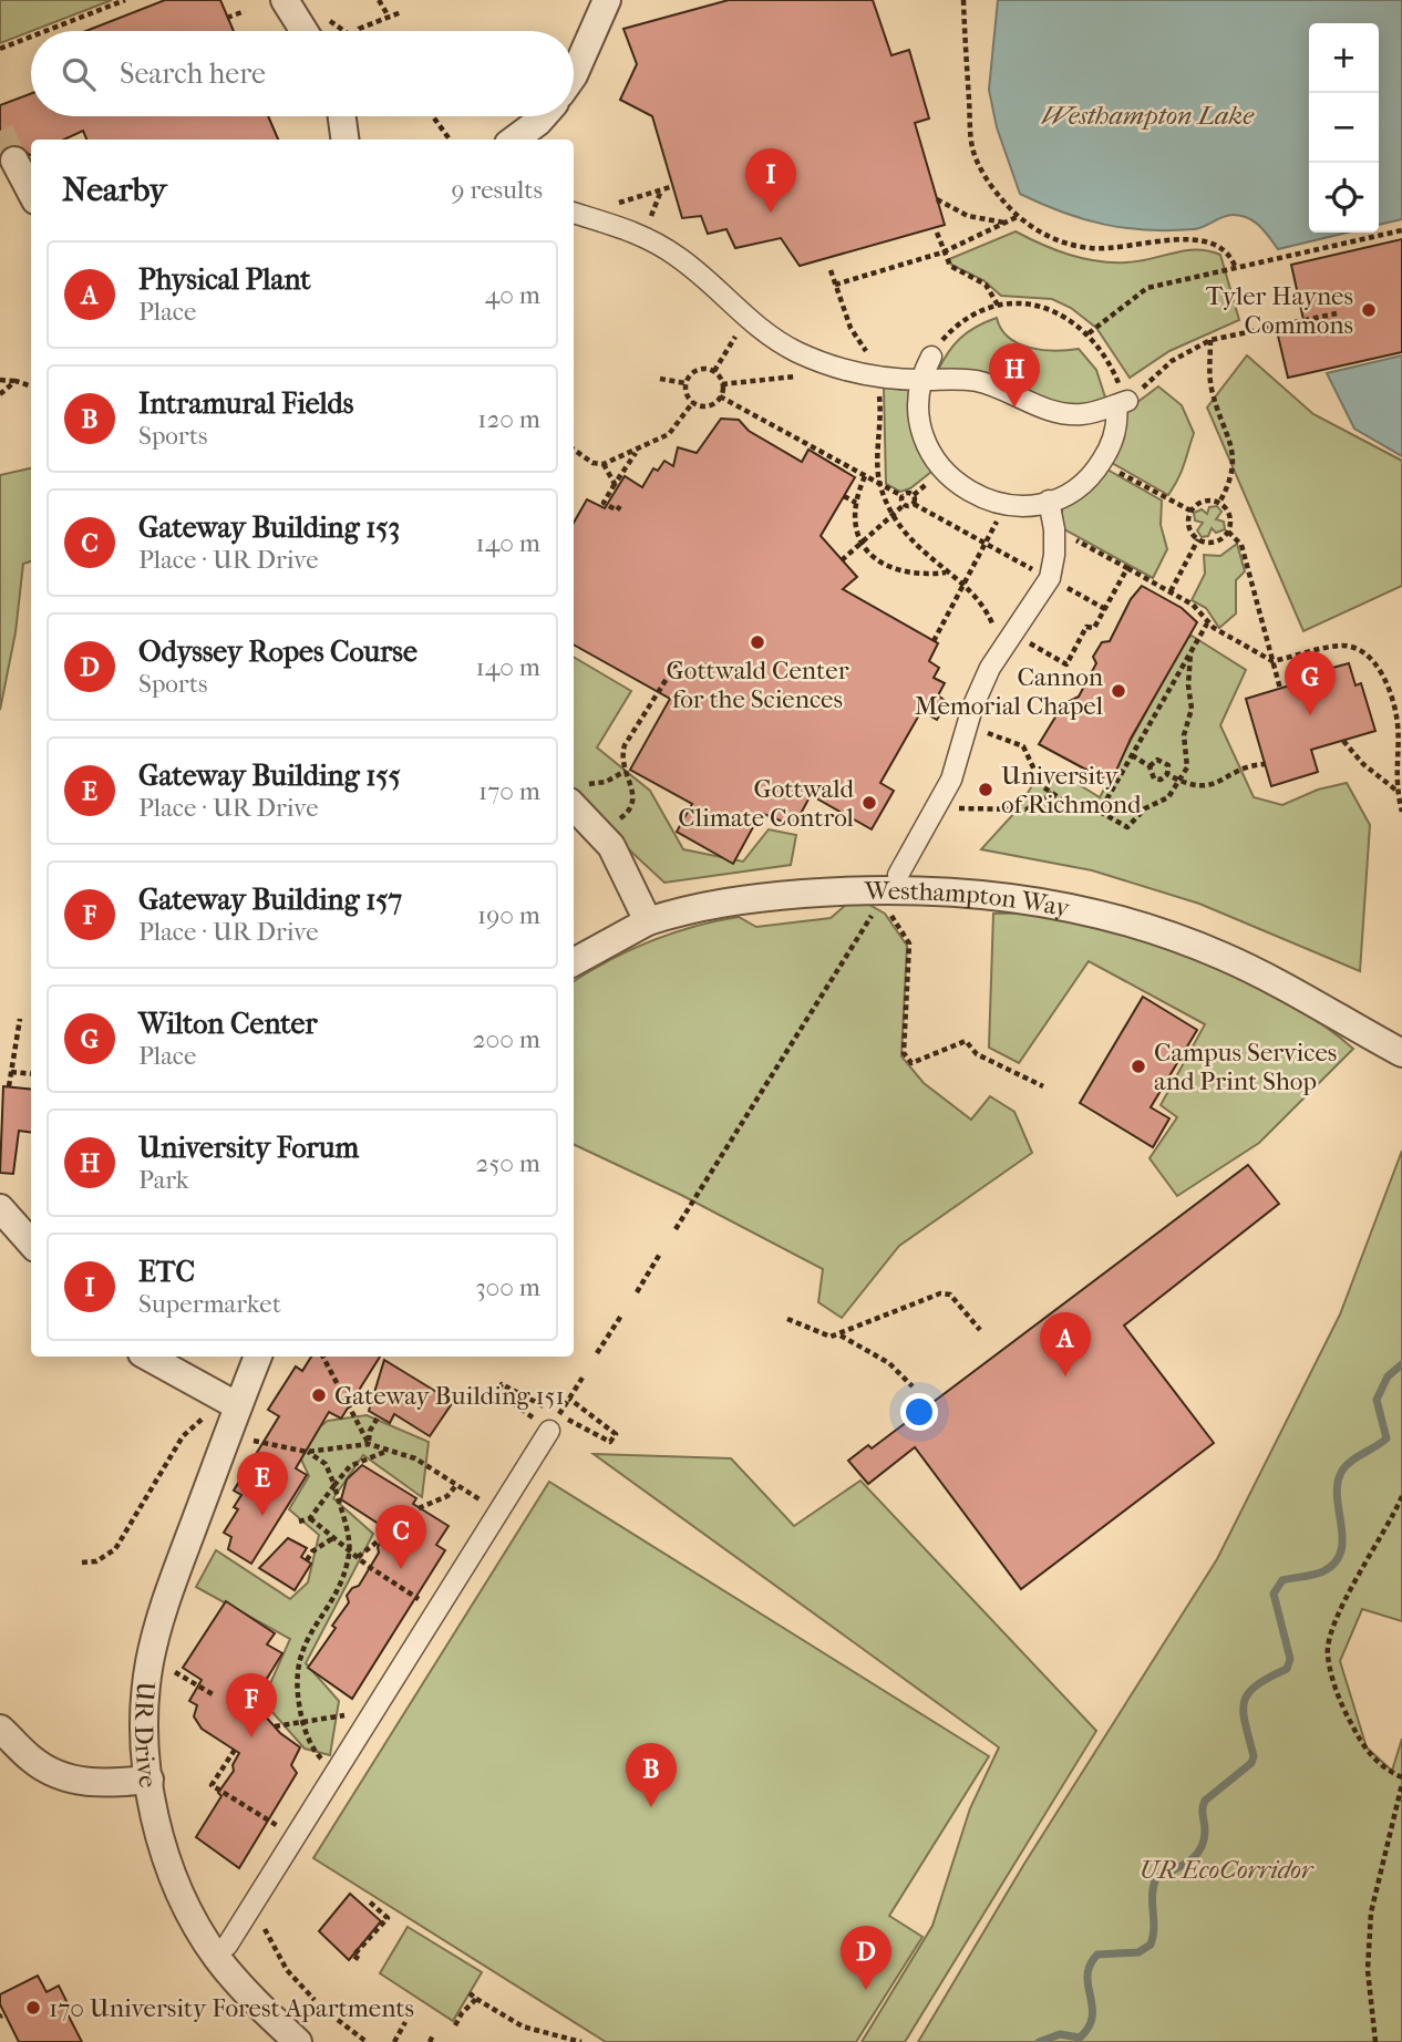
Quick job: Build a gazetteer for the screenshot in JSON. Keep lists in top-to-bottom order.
{
  "streets": {
    "street": ["Westhampton Way", "UR Drive"]
  },
  "water": ["Westhampton Lake"],
  "parks": ["UR EcoCorridor"],
  "places": [
    "Tyler Haynes Commons",
    "Gottwald Center for the Sciences",
    "Cannon Memorial Chapel",
    "University of Richmond",
    "Gottwald Climate Control",
    "Campus Services and Print Shop",
    "Gateway Building 151",
    "170 University Forest Apartments"
  ],
  "page": {
    "map_buttons": ["+", "−"],
    "search": "Search here",
    "heading": ["Nearby", "9 results"],
    "pins": [
      "I",
      "H",
      "G",
      "A",
      "E",
      "C",
      "F",
      "B",
      "D"
    ],
    "list": [
      {
        "mark": "A",
        "name": "Physical Plant",
        "note": "Place",
        "value": "40 m"
      },
      {
        "mark": "B",
        "name": "Intramural Fields",
        "note": "Sports",
        "value": "120 m"
      },
      {
        "mark": "C",
        "name": "Gateway Building 153",
        "note": "Place · UR Drive",
        "value": "140 m"
      },
      {
        "mark": "D",
        "name": "Odyssey Ropes Course",
        "note": "Sports",
        "value": "140 m"
      },
      {
        "mark": "E",
        "name": "Gateway Building 155",
        "note": "Place · UR Drive",
        "value": "170 m"
      },
      {
        "mark": "F",
        "name": "Gateway Building 157",
        "note": "Place · UR Drive",
        "value": "190 m"
      },
      {
        "mark": "G",
        "name": "Wilton Center",
        "note": "Place",
        "value": "200 m"
      },
      {
        "mark": "H",
        "name": "University Forum",
        "note": "Park",
        "value": "250 m"
      },
      {
        "mark": "I",
        "name": "ETC",
        "note": "Supermarket",
        "value": "300 m"
      }
    ]
  }
}
